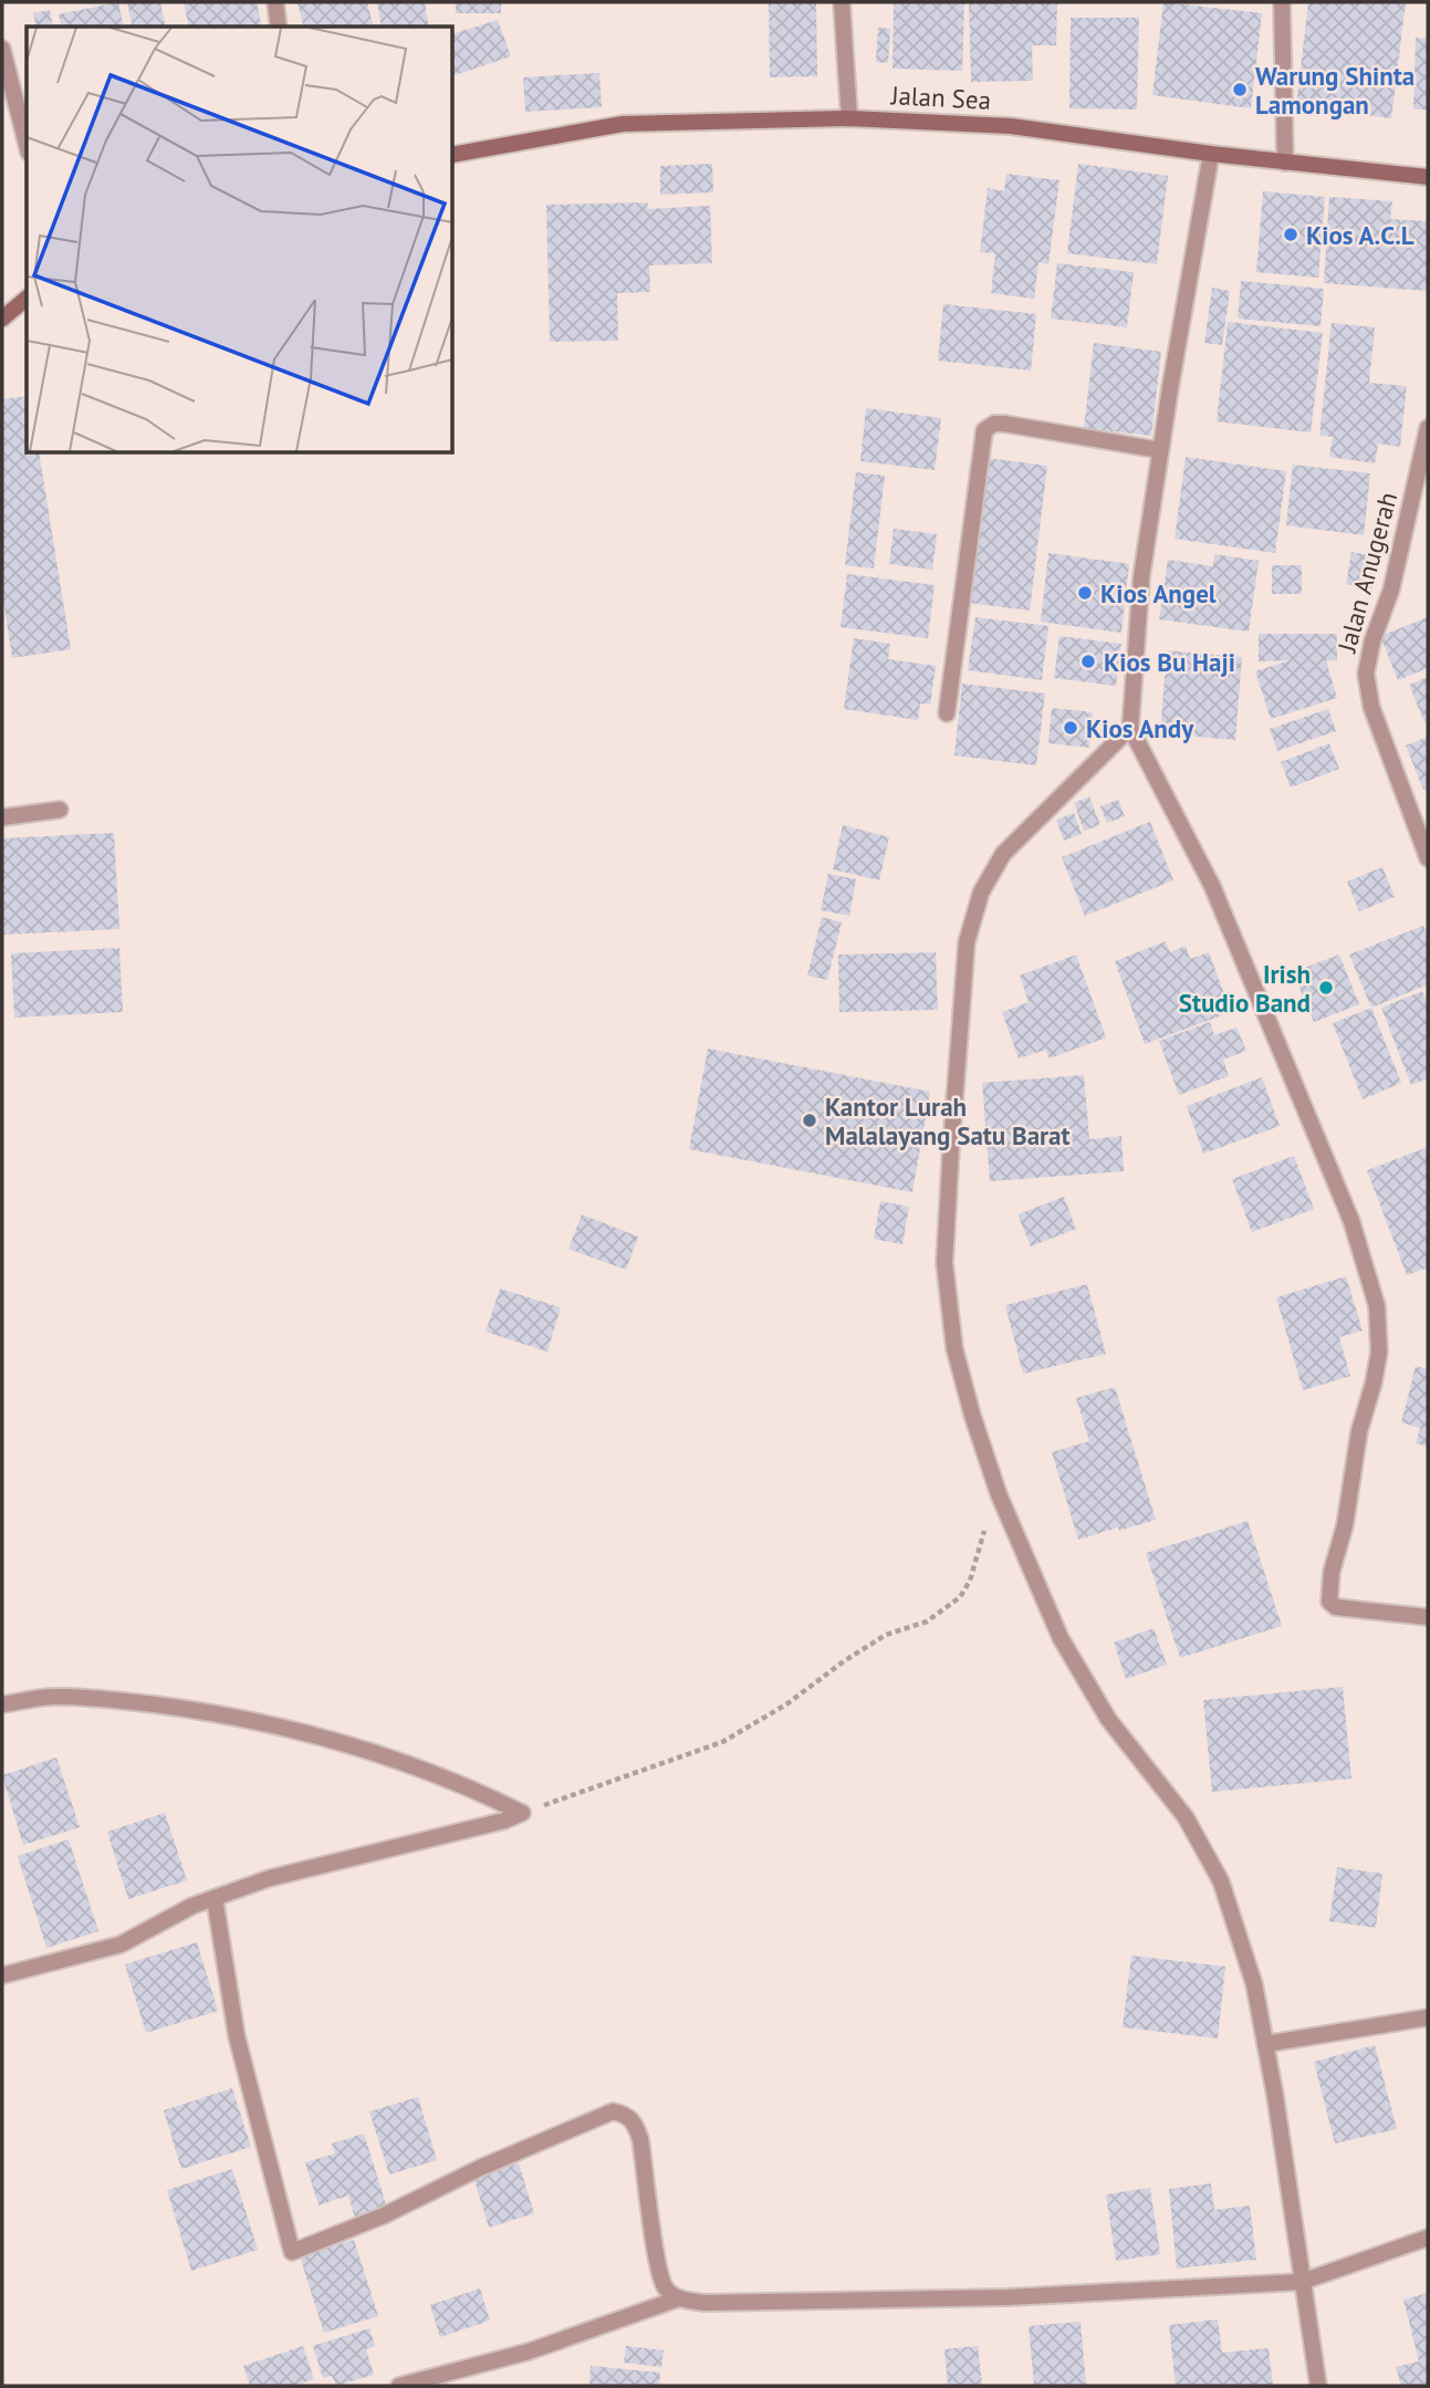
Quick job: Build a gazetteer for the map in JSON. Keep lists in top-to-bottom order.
{
  "streets": {
    "main road": ["Jalan Sea"],
    "street": ["Jalan Anugerah"]
  },
  "places": [
    "Warung Shinta Lamongan",
    "Kios A.C.L",
    "Kios Angel",
    "Kios Bu Haji",
    "Kios Andy",
    "Irish Studio Band",
    "Kantor Lurah Malalayang Satu Barat"
  ]
}
